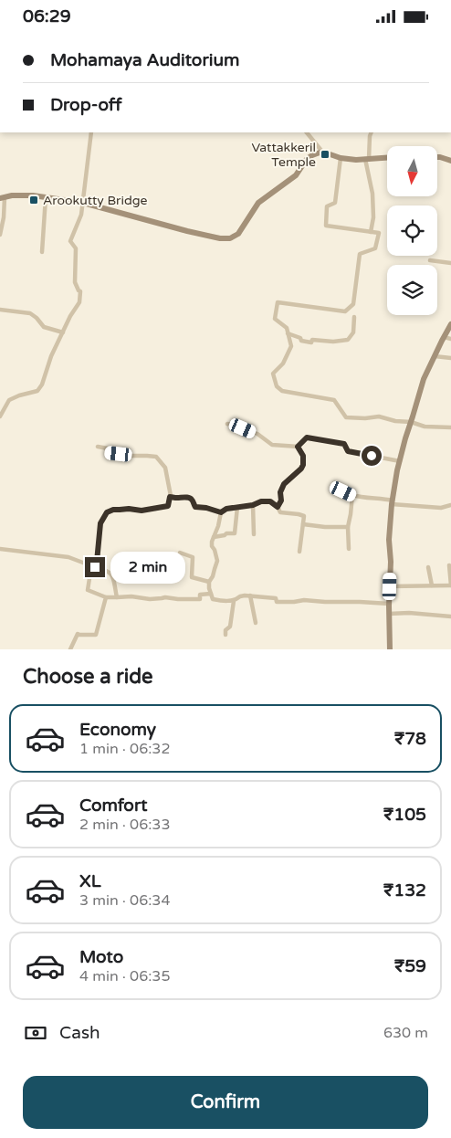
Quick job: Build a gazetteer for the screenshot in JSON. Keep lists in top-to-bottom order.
{
  "places": {
    "transit": ["Vattakkeril Temple", "Arookutty Bridge"]
  },
  "north": "bottom",
  "page": {
    "status": "06:29",
    "banner": ["Mohamaya Auditorium", "Drop-off"],
    "bubble": "2 min",
    "heading": "Choose a ride",
    "list": [
      {
        "name": "Economy",
        "note": "1 min · 06:32",
        "value": "₹78"
      },
      {
        "name": "Comfort",
        "note": "2 min · 06:33",
        "value": "₹105"
      },
      {
        "name": "XL",
        "note": "3 min · 06:34",
        "value": "₹132"
      },
      {
        "name": "Moto",
        "note": "4 min · 06:35",
        "value": "₹59"
      }
    ],
    "pay": ["Cash", "630 m"],
    "buttons": "Confirm"
  }
}
